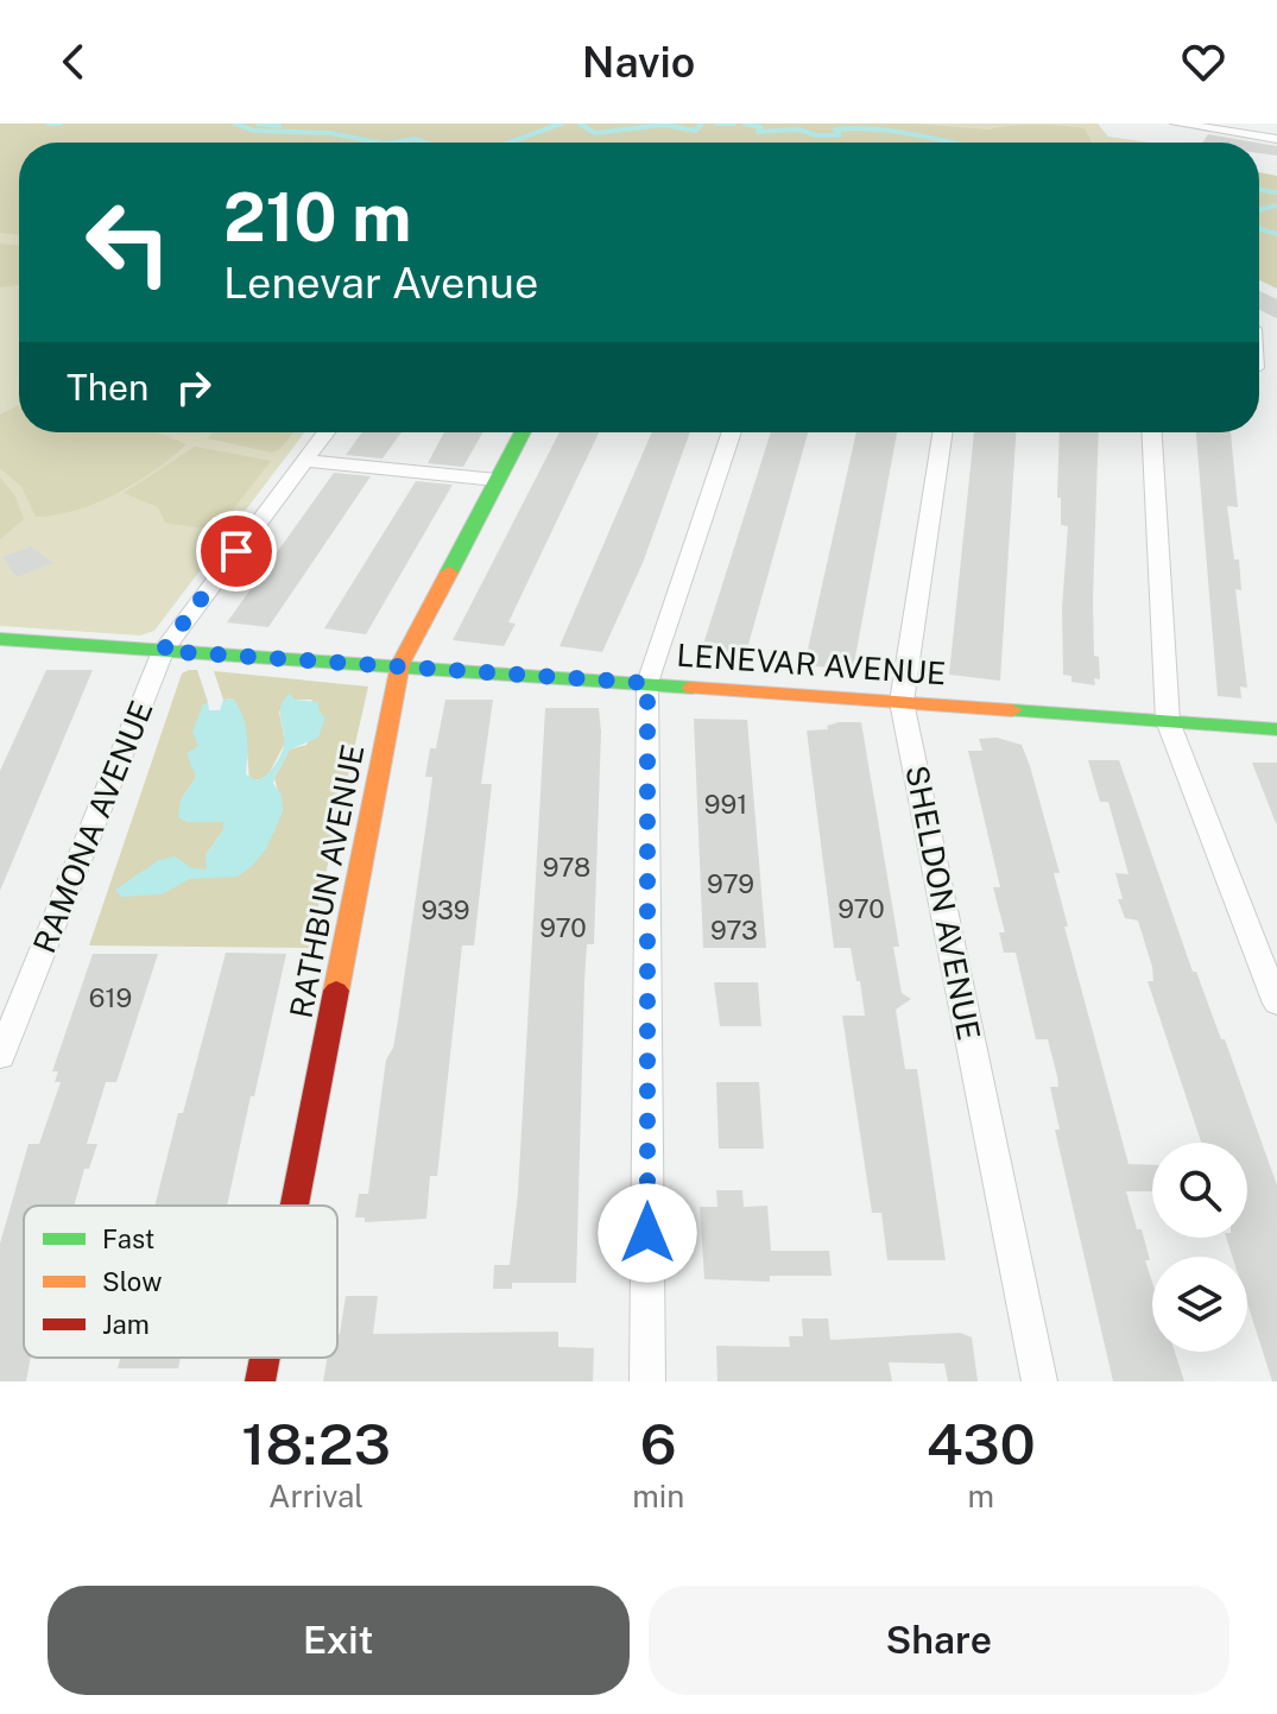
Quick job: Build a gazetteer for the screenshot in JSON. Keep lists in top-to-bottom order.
{
  "streets": {
    "street": [
      "LENEVAR AVENUE",
      "RAMONA AVENUE",
      "RATHBUN AVENUE",
      "SHELDON AVENUE"
    ]
  },
  "crossings": [
    ["LENEVAR AVENUE", "RAMONA AVENUE"],
    ["LENEVAR AVENUE", "RATHBUN AVENUE"],
    ["LENEVAR AVENUE", "SHELDON AVENUE"]
  ],
  "house_numbers": [
    "991",
    "978",
    "979",
    "970",
    "939",
    "970",
    "973",
    "619"
  ],
  "legend": ["Fast", "Slow", "Jam"],
  "page": {
    "header": "Navio",
    "turn": ["210 m", "Lenevar Avenue"],
    "then": "Then",
    "eta": [
      "18:23",
      "Arrival",
      "6",
      "min",
      "430",
      "m"
    ],
    "buttons": ["Exit", "Share"]
  }
}
